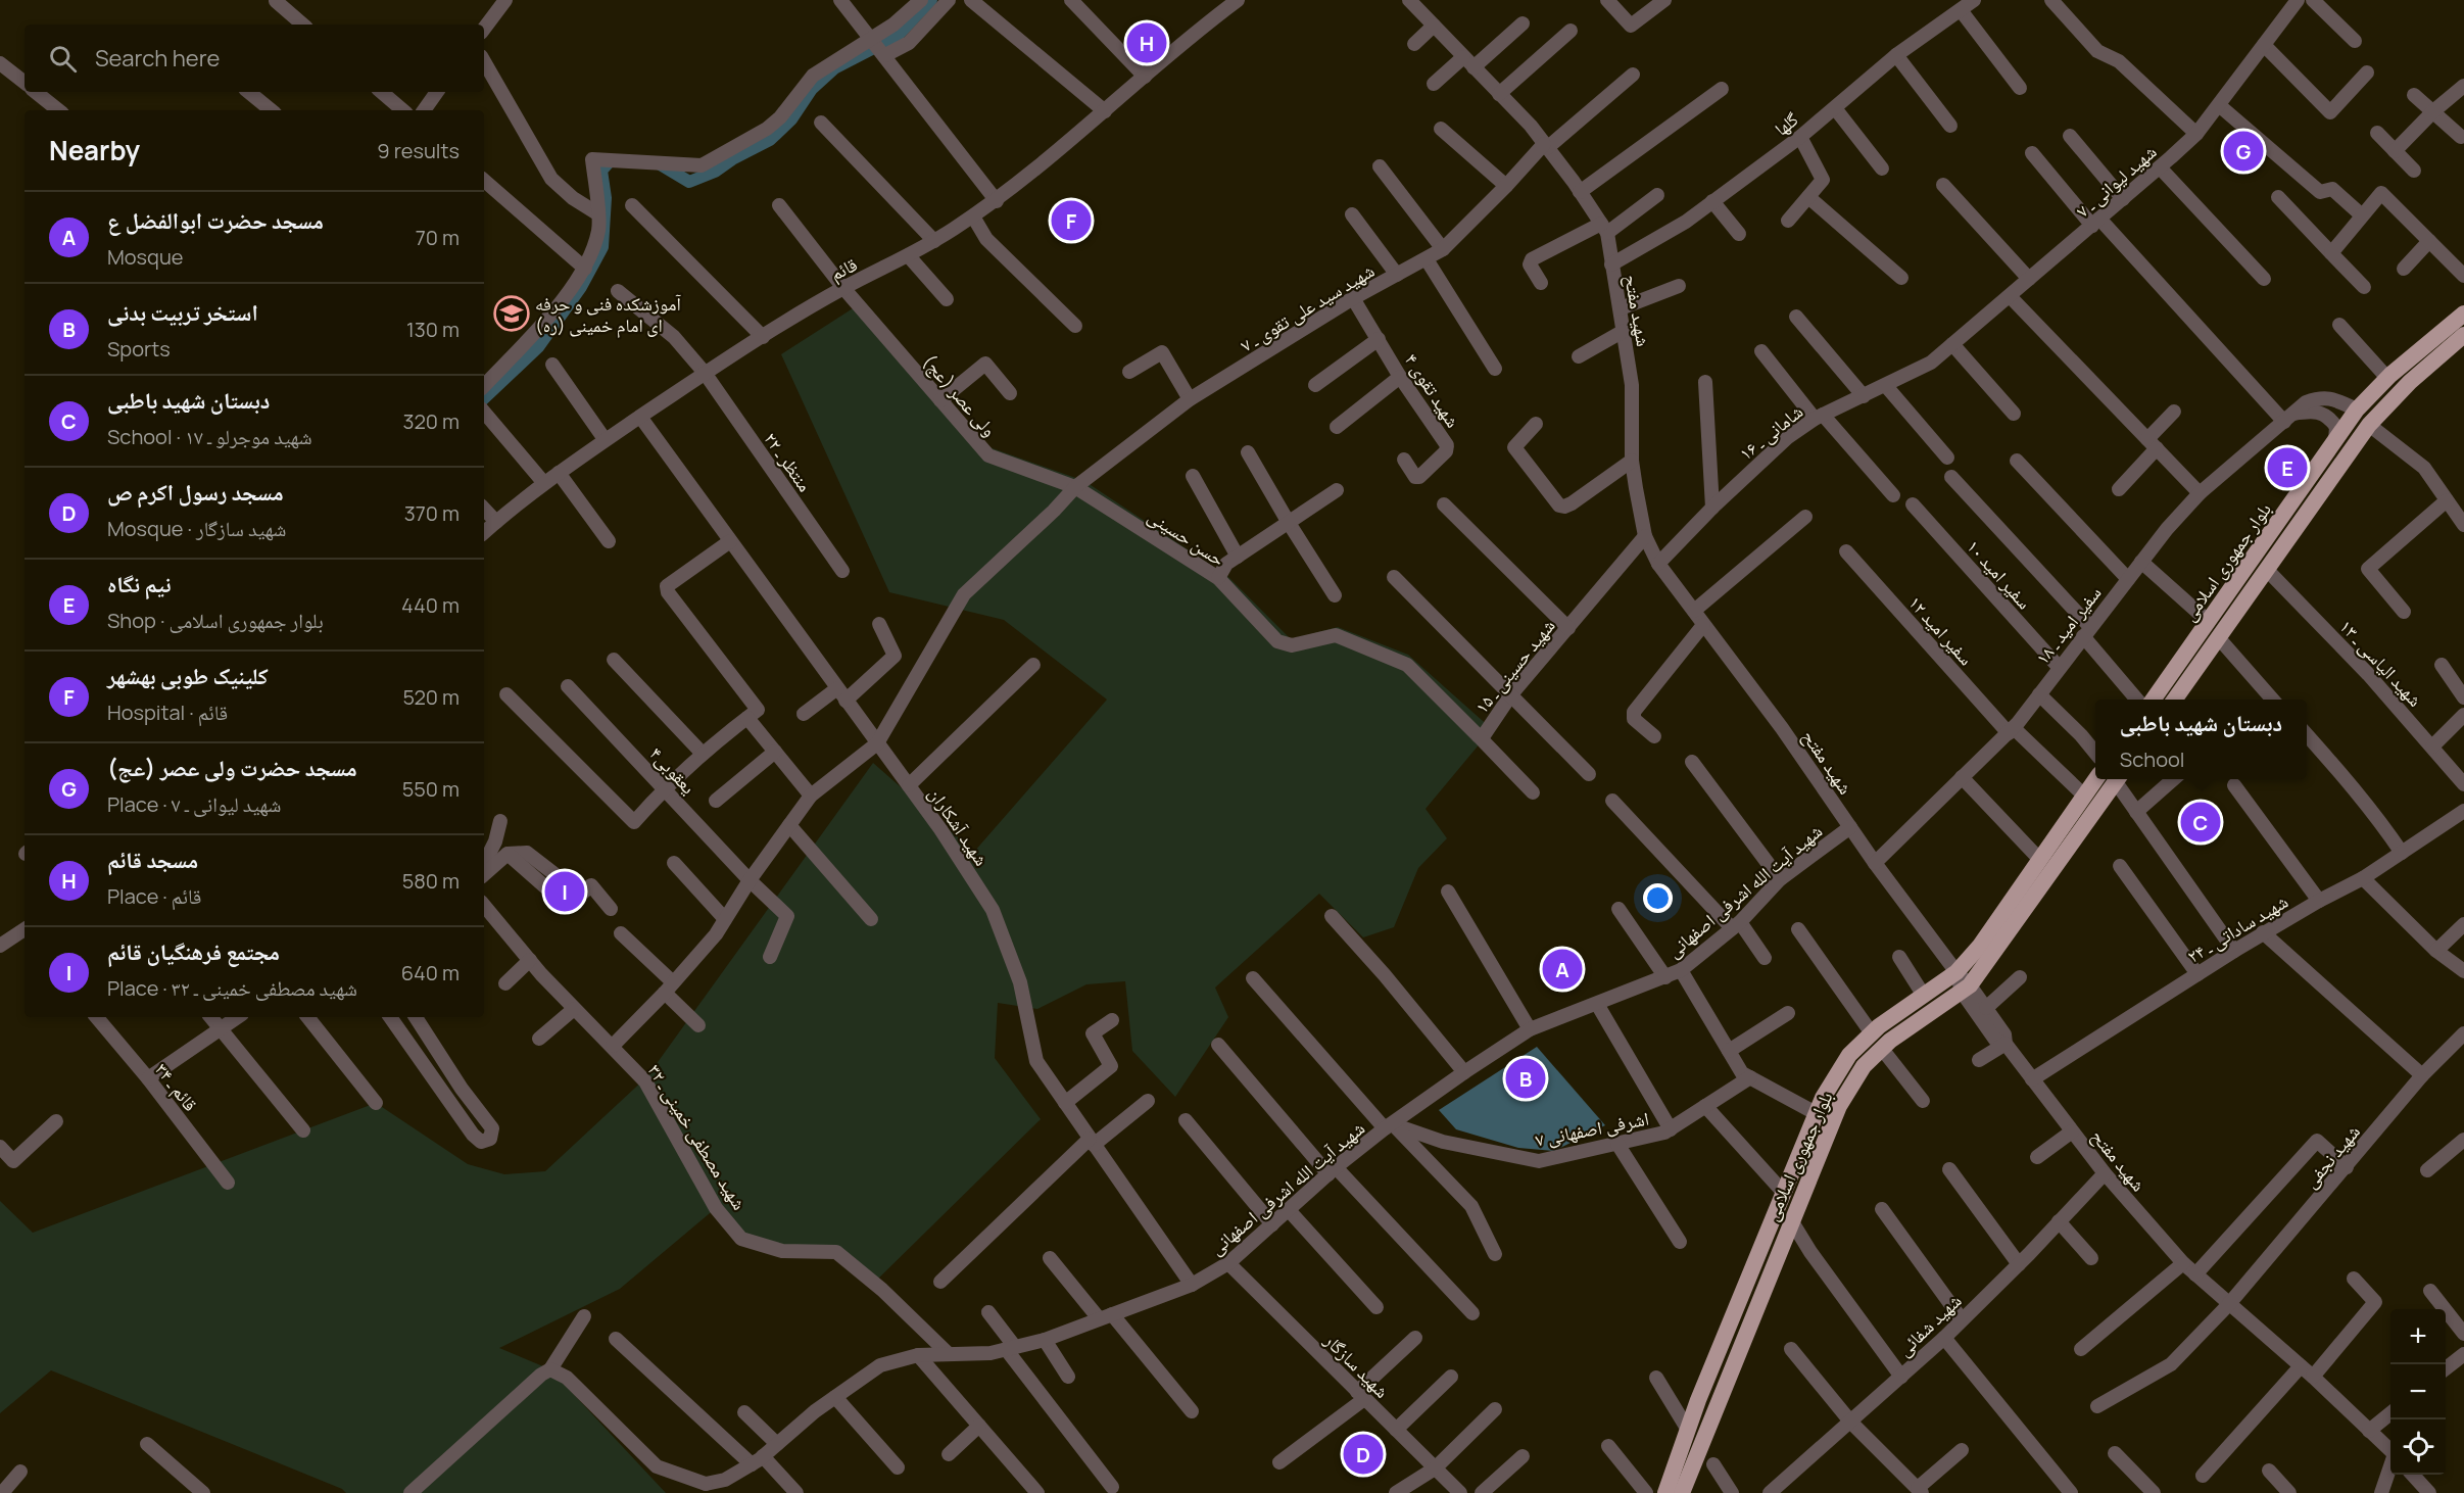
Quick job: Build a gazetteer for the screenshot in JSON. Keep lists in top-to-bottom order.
{
  "streets": {
    "main road": ["بلوار جمهوری اسلامی"],
    "street": [
      "گلها",
      "شهید لیوانی ـ ۷",
      "قائم",
      "شهید سید علی تقوی ـ ۷",
      "شهید مفتح",
      "شهید تقوی ۴",
      "ولی عصر (عج)",
      "شامانی ـ ۱۶",
      "منتظر ـ ۲۲",
      "حسن حسینی",
      "سفیر امید ۱۰",
      "سفیر امید ـ ۱۸",
      "سفیر امید ۱۲",
      "شهید الیاسی ـ ۱۳",
      "شهید حسینی ـ ۱۵",
      "یعقوبی۴",
      "شهید آشکاران",
      "شهید آیت الله اشرفی اصفهانی",
      "شهید ساداتی ـ ۲۴",
      "قائم ـ ۳۴",
      "اشرفی اصفهانی ۷",
      "شهید مصطفی خمینی ـ ۳۲",
      "شهید نجفی",
      "شهید شفائی",
      "شهید سازگار"
    ]
  },
  "crossings": [
    ["گلها", "شهید مفتح"],
    ["شهید لیوانی ـ ۷", "شامانی ـ ۱۶"],
    ["قائم", "ولی عصر (عج)"],
    ["قائم", "منتظر ـ ۲۲"],
    ["قائم", "شهید آشکاران"],
    ["شهید سید علی تقوی ـ ۷", "شهید مفتح"],
    ["شهید سید علی تقوی ـ ۷", "شهید تقوی ۴"],
    ["شهید سید علی تقوی ـ ۷", "ولی عصر (عج)"],
    ["شهید سید علی تقوی ـ ۷", "حسن حسینی"],
    ["شهید سید علی تقوی ـ ۷", "شهید آشکاران"],
    ["شهید مفتح", "شامانی ـ ۱۶"],
    ["شهید مفتح", "بلوار جمهوری اسلامی"],
    ["شهید مفتح", "سفیر امید ـ ۱۸"],
    ["شهید مفتح", "شهید حسینی ـ ۱۵"],
    ["شهید مفتح", "شهید آیت الله اشرفی اصفهانی"],
    ["شهید مفتح", "شهید ساداتی ـ ۲۴"],
    ["شهید مفتح", "شهید نجفی"],
    ["شهید مفتح", "شهید شفائی"],
    ["ولی عصر (عج)", "حسن حسینی"],
    ["حسن حسینی", "شهید حسینی ـ ۱۵"],
    ["بلوار جمهوری اسلامی", "سفیر امید ـ ۱۸"],
    ["بلوار جمهوری اسلامی", "سفیر امید ۱۲"],
    ["بلوار جمهوری اسلامی", "شهید الیاسی ـ ۱۳"],
    ["سفیر امید ۱۰", "سفیر امید ـ ۱۸"],
    ["سفیر امید ـ ۱۸", "سفیر امید ۱۲"],
    ["شهید آشکاران", "شهید آیت الله اشرفی اصفهانی"],
    ["شهید آیت الله اشرفی اصفهانی", "اشرفی اصفهانی ۷"],
    ["شهید آیت الله اشرفی اصفهانی", "شهید مصطفی خمینی ـ ۳۲"],
    ["شهید آیت الله اشرفی اصفهانی", "شهید سازگار"]
  ],
  "places": {
    "school or university": ["آموزشکده فنی و حرفه ای امام خمینی (ره)"]
  },
  "page": {
    "pins": [
      "H",
      "G",
      "F",
      "E",
      "C",
      "I",
      "A",
      "B",
      "D"
    ],
    "search": "Search here",
    "heading": ["Nearby", "9 results"],
    "list": [
      {
        "mark": "A",
        "name": "مسجد حضرت ابوالفضل ع",
        "note": "Mosque",
        "value": "70 m"
      },
      {
        "mark": "B",
        "name": "استخر تربیت بدنی",
        "note": "Sports",
        "value": "130 m"
      },
      {
        "mark": "C",
        "name": "دبستان شهید باطبی",
        "note": "School · شهید موجرلو ـ ۱۷",
        "value": "320 m"
      },
      {
        "mark": "D",
        "name": "مسجد رسول اکرم ص",
        "note": "Mosque · شهید سازگار",
        "value": "370 m"
      },
      {
        "mark": "E",
        "name": "نیم نگاه",
        "note": "Shop · بلوار جمهوری اسلامی",
        "value": "440 m"
      },
      {
        "mark": "F",
        "name": "کلینیک طوبی بهشهر",
        "note": "Hospital · قائم",
        "value": "520 m"
      },
      {
        "mark": "G",
        "name": "مسجد حضرت ولی عصر (عج)",
        "note": "Place · شهید لیوانی ـ ۷",
        "value": "550 m"
      },
      {
        "mark": "H",
        "name": "مسجد قائم",
        "note": "Place · قائم",
        "value": "580 m"
      },
      {
        "mark": "I",
        "name": "مجتمع فرهنگیان قائم",
        "note": "Place · شهید مصطفی خمینی ـ ۳۲",
        "value": "640 m"
      }
    ],
    "popup": ["دبستان شهید باطبی", "School"],
    "map_buttons": ["+", "−"]
  }
}
